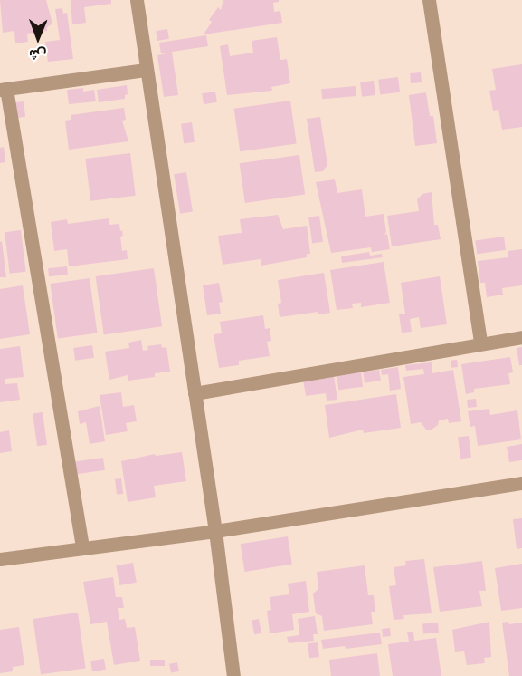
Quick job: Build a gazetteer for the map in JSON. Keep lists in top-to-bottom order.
{
  "north": "bottom"
}
